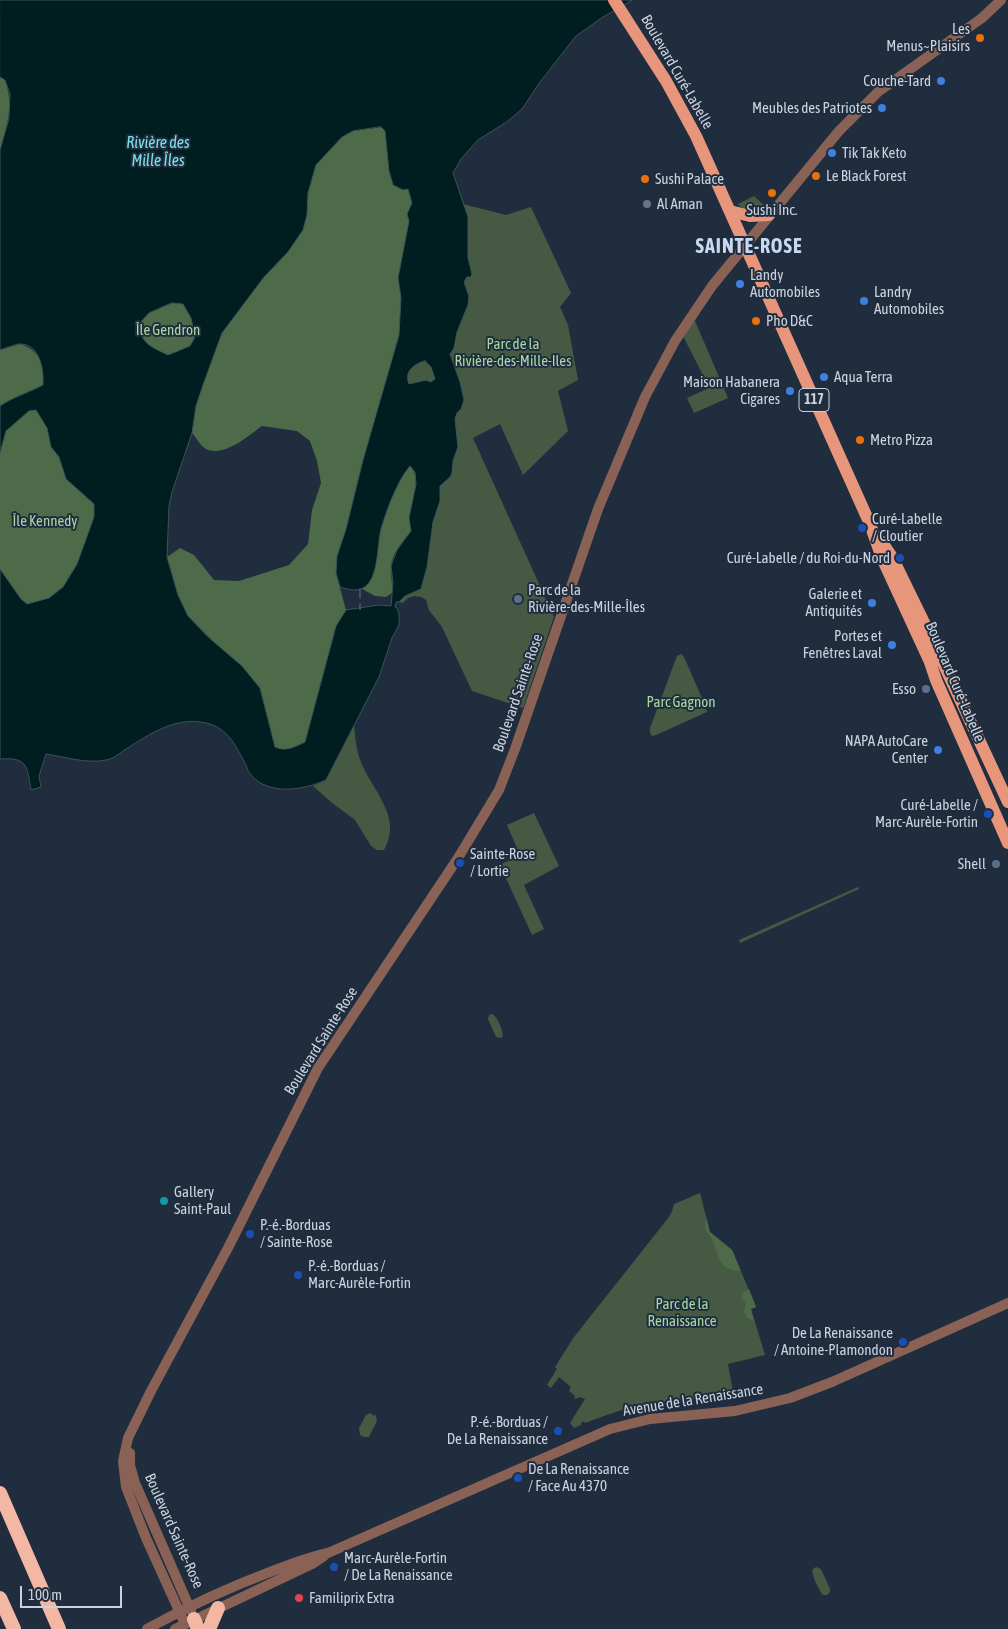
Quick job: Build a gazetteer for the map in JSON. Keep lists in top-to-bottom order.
{
  "streets": {
    "main road": ["Boulevard Curé-Labelle", "117"],
    "street": ["Boulevard Sainte-Rose", "Avenue de la Renaissance"]
  },
  "crossings": [
    ["Boulevard Curé-Labelle", "Boulevard Sainte-Rose"],
    ["Boulevard Sainte-Rose", "Avenue de la Renaissance"]
  ],
  "districts": ["SAINTE-ROSE"],
  "water": ["Rivière des Mille Îles"],
  "parks": [
    "Île Gendron",
    "Parc de la Rivière-des-Mille-Iles",
    "Île Kennedy",
    "Parc Gagnon",
    "Parc de la Renaissance"
  ],
  "places": [
    "Les Menus~Plaisirs",
    "Couche-Tard",
    "Meubles des Patriotes",
    "Tik Tak Keto",
    "Le Black Forest",
    "Sushi Palace",
    "Sushi Inc.",
    "Al Aman",
    "Landy Automobiles",
    "Landry Automobiles",
    "Pho D&C",
    "Aqua Terra",
    "Maison Habanera Cigares",
    "Metro Pizza",
    "Curé-Labelle / Cloutier",
    "Curé-Labelle / du Roi-du-Nord",
    "Parc de la Rivière-des-Mille-Îles",
    "Galerie et Antiquités",
    "Portes et Fenêtres Laval",
    "Esso",
    "NAPA AutoCare Center",
    "Curé-Labelle / Marc-Aurèle-Fortin",
    "Sainte-Rose / Lortie",
    "Shell",
    "Gallery Saint-Paul",
    "P.-é.-Borduas / Sainte-Rose",
    "P.-é.-Borduas / Marc-Aurèle-Fortin",
    "De La Renaissance / Antoine-Plamondon",
    "P.-é.-Borduas / De La Renaissance",
    "De La Renaissance / Face Au 4370",
    "Marc-Aurèle-Fortin / De La Renaissance",
    "Familiprix Extra"
  ],
  "scale_bar": "100 m"
}
